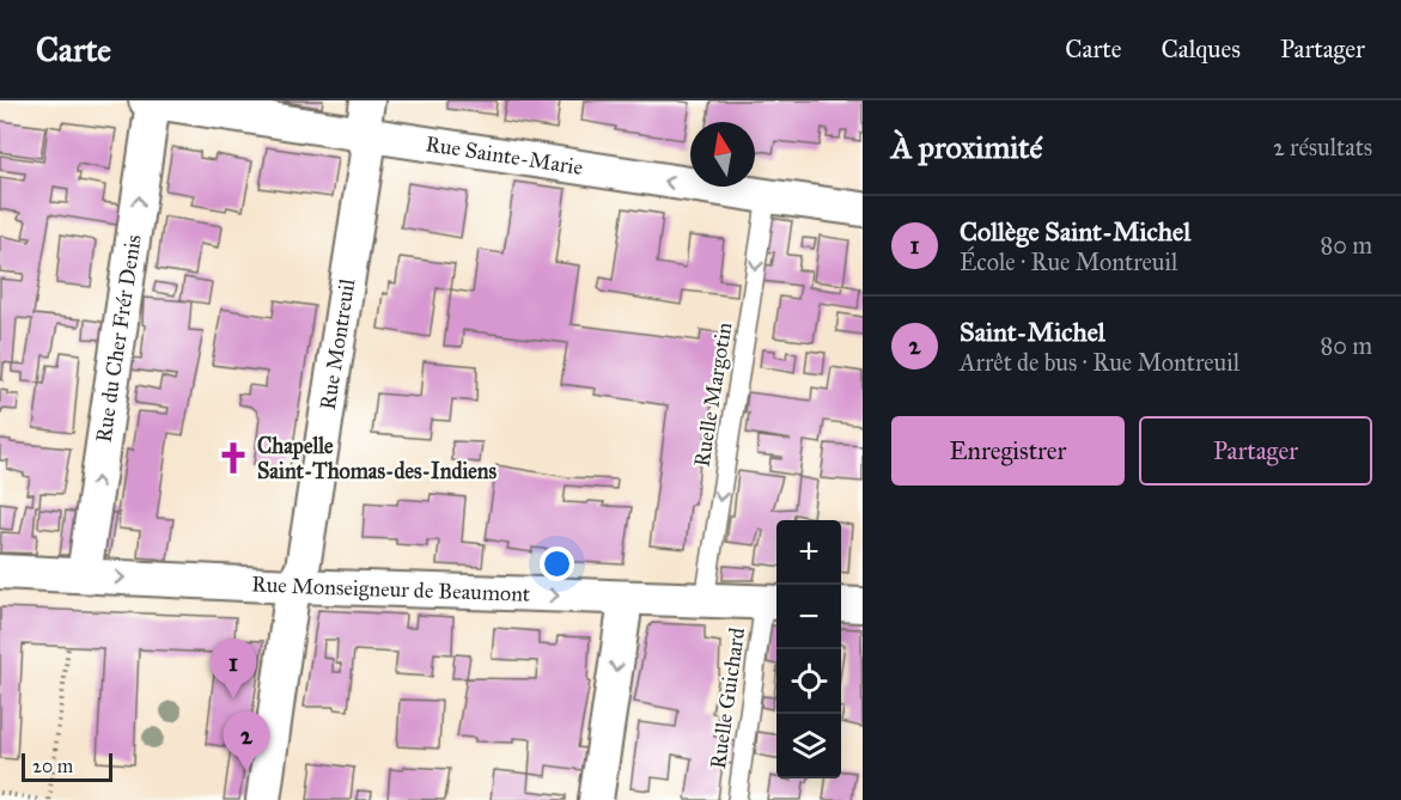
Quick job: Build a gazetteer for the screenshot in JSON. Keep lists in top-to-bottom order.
{
  "streets": {
    "street": [
      "Rue Sainte-Marie",
      "Rue du Cher Frér Denis",
      "Rue Montreuil",
      "Rue Monseigneur de Beaumont"
    ],
    "lane": ["Ruelle Margotin", "Ruelle Guichard"]
  },
  "crossings": [
    ["Rue Sainte-Marie", "Rue du Cher Frér Denis"],
    ["Rue Sainte-Marie", "Rue Montreuil"],
    ["Rue Sainte-Marie", "Ruelle Margotin"],
    ["Rue du Cher Frér Denis", "Rue Monseigneur de Beaumont"],
    ["Rue Montreuil", "Rue Monseigneur de Beaumont"],
    ["Ruelle Margotin", "Rue Monseigneur de Beaumont"],
    ["Rue Monseigneur de Beaumont", "Ruelle Guichard"]
  ],
  "one_way": [
    "Rue Sainte-Marie",
    "Rue du Cher Frér Denis",
    "Ruelle Margotin",
    "Rue Monseigneur de Beaumont"
  ],
  "places": {
    "church": ["Chapelle Saint-Thomas-des-Indiens"]
  },
  "scale_bar": "20 m",
  "north": "top",
  "page": {
    "header": "Carte",
    "nav": ["Carte", "Calques", "Partager"],
    "heading": ["À proximité", "2 résultats"],
    "list": [
      {
        "mark": "1",
        "name": "Collège Saint-Michel",
        "note": "École · Rue Montreuil",
        "value": "80 m"
      },
      {
        "mark": "2",
        "name": "Saint-Michel",
        "note": "Arrêt de bus · Rue Montreuil",
        "value": "80 m"
      }
    ],
    "buttons": ["Enregistrer", "Partager"],
    "map_buttons": ["+", "−"],
    "pins": ["1", "2"],
    "scale": "20 m"
  }
}
